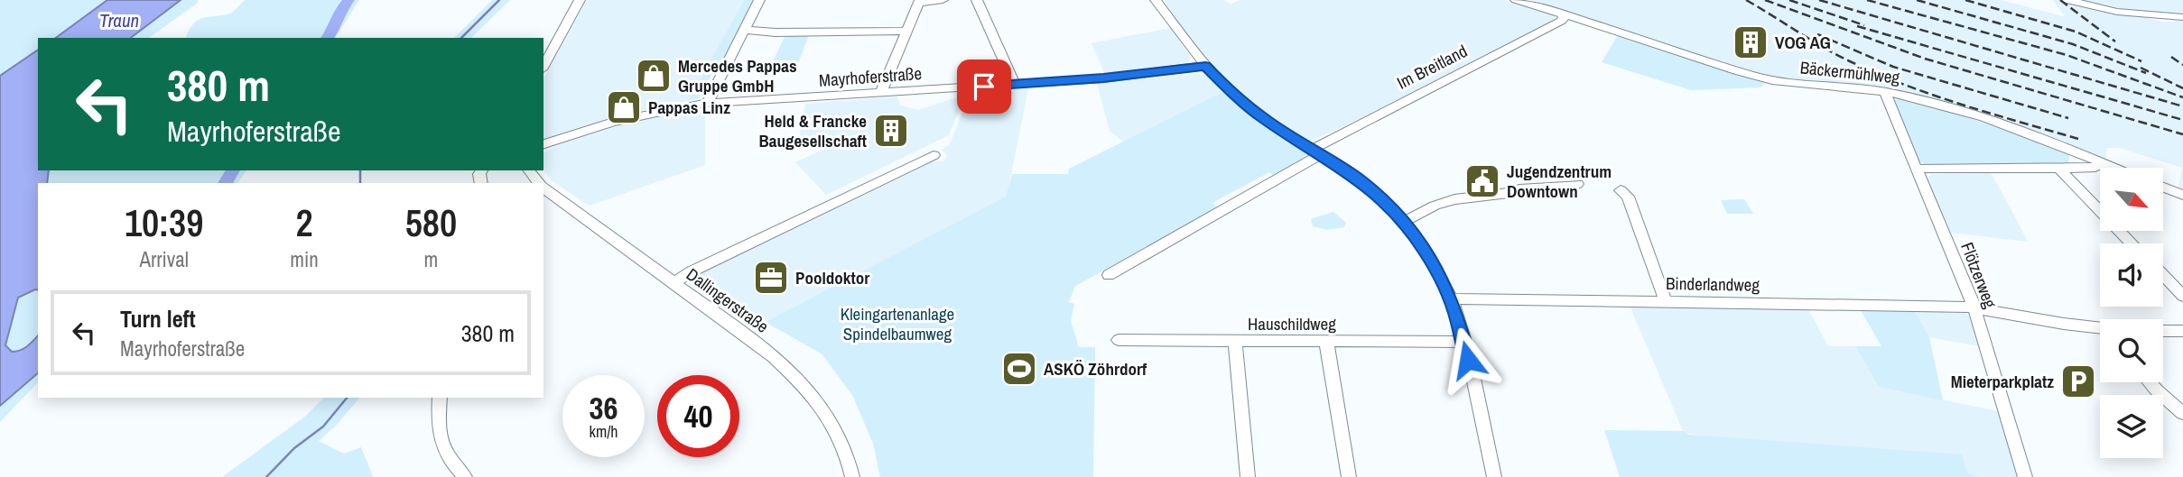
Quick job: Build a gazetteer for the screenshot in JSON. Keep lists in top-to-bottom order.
{
  "streets": {
    "street": [
      "Im Breitland",
      "Bäckermühlweg",
      "Mayrhoferstraße",
      "Flötzerweg",
      "Binderlandweg",
      "Dallingerstraße",
      "Hauschildweg"
    ]
  },
  "crossings": [
    ["Im Breitland", "Bäckermühlweg"],
    ["Bäckermühlweg", "Flötzerweg"],
    ["Flötzerweg", "Binderlandweg"]
  ],
  "water": ["Traun"],
  "parks": ["Kleingartenanlage Spindelbaumweg"],
  "places": {
    "building": ["VOG AG", "Held & Francke Baugesellschaft"],
    "shop": ["Mercedes Pappas Gruppe GmbH", "Pappas Linz"],
    "public building": ["Jugendzentrum Downtown"],
    "office": ["Pooldoktor"],
    "sports": ["ASKÖ Zöhrdorf"],
    "parking": ["Mieterparkplatz"]
  },
  "north": "bottom right",
  "page": {
    "turn": ["380 m", "Mayrhoferstraße"],
    "eta": [
      "10:39",
      "Arrival",
      "2",
      "min",
      "580",
      "m"
    ],
    "list": [
      {
        "name": "Turn left",
        "note": "Mayrhoferstraße",
        "value": "380 m"
      }
    ],
    "speed": "36 km/h",
    "limit": "40"
  }
}
